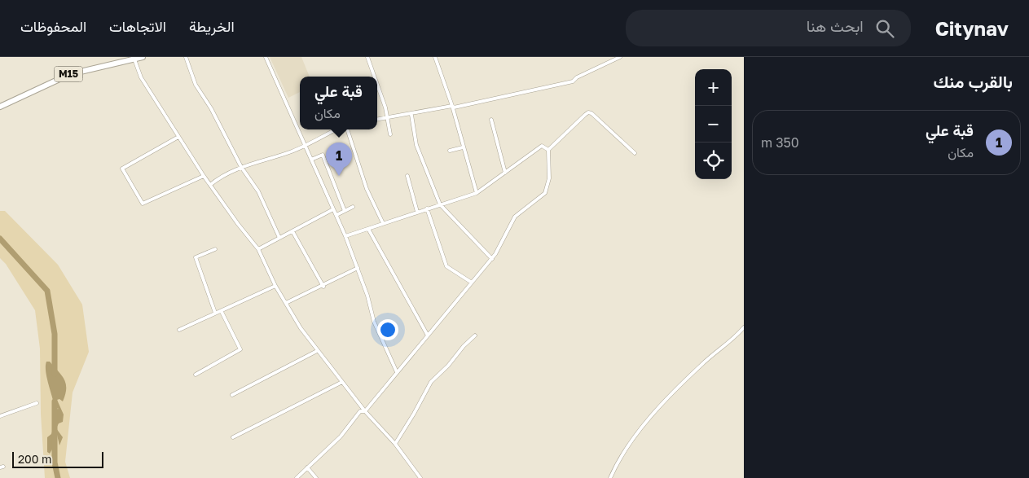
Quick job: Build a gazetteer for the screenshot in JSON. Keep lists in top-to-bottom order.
{
  "streets": {
    "highway": ["M15"]
  },
  "scale_bar": "200 m",
  "page": {
    "header": "Citynav",
    "search": "ابحث هنا",
    "nav": ["الخريطة", "الاتجاهات", "المحفوظات"],
    "heading": "بالقرب منك",
    "map_buttons": ["+", "−"],
    "popup": ["قبة علي", "مكان"],
    "list": [
      {
        "mark": "1",
        "name": "قبة علي",
        "note": "مكان",
        "value": "350 m"
      }
    ],
    "pins": "1",
    "scale": "200 m"
  }
}
